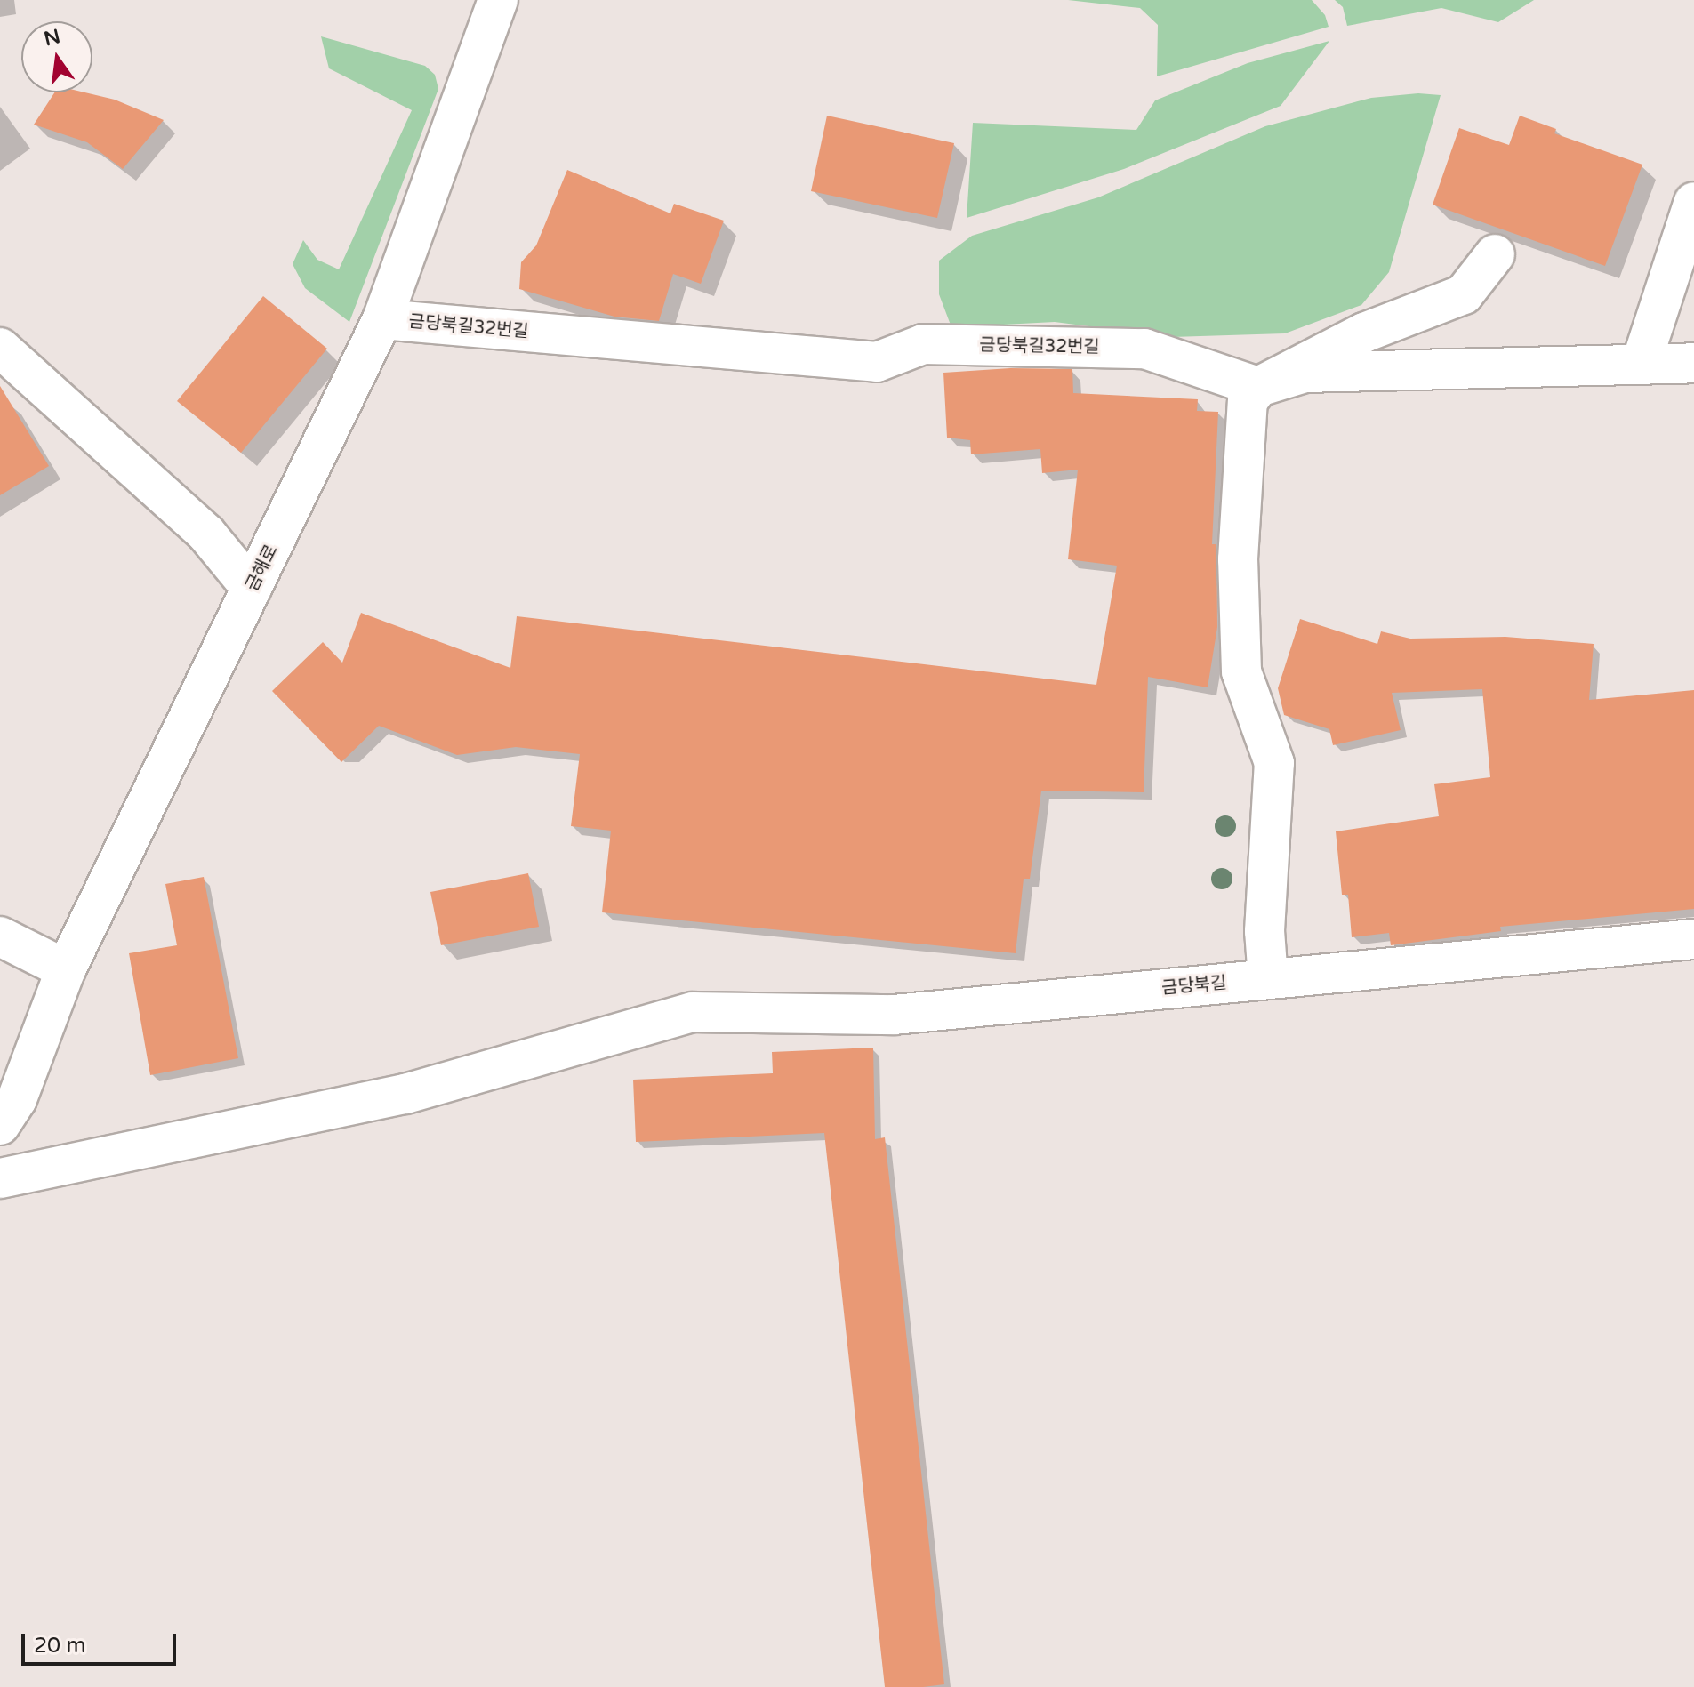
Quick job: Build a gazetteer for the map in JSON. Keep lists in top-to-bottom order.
{
  "streets": {
    "street": ["금당북길32번길", "금해로", "금당북길"]
  },
  "crossings": [
    ["금당북길32번길", "금해로"]
  ],
  "scale_bar": "20 m",
  "north": "top"
}
